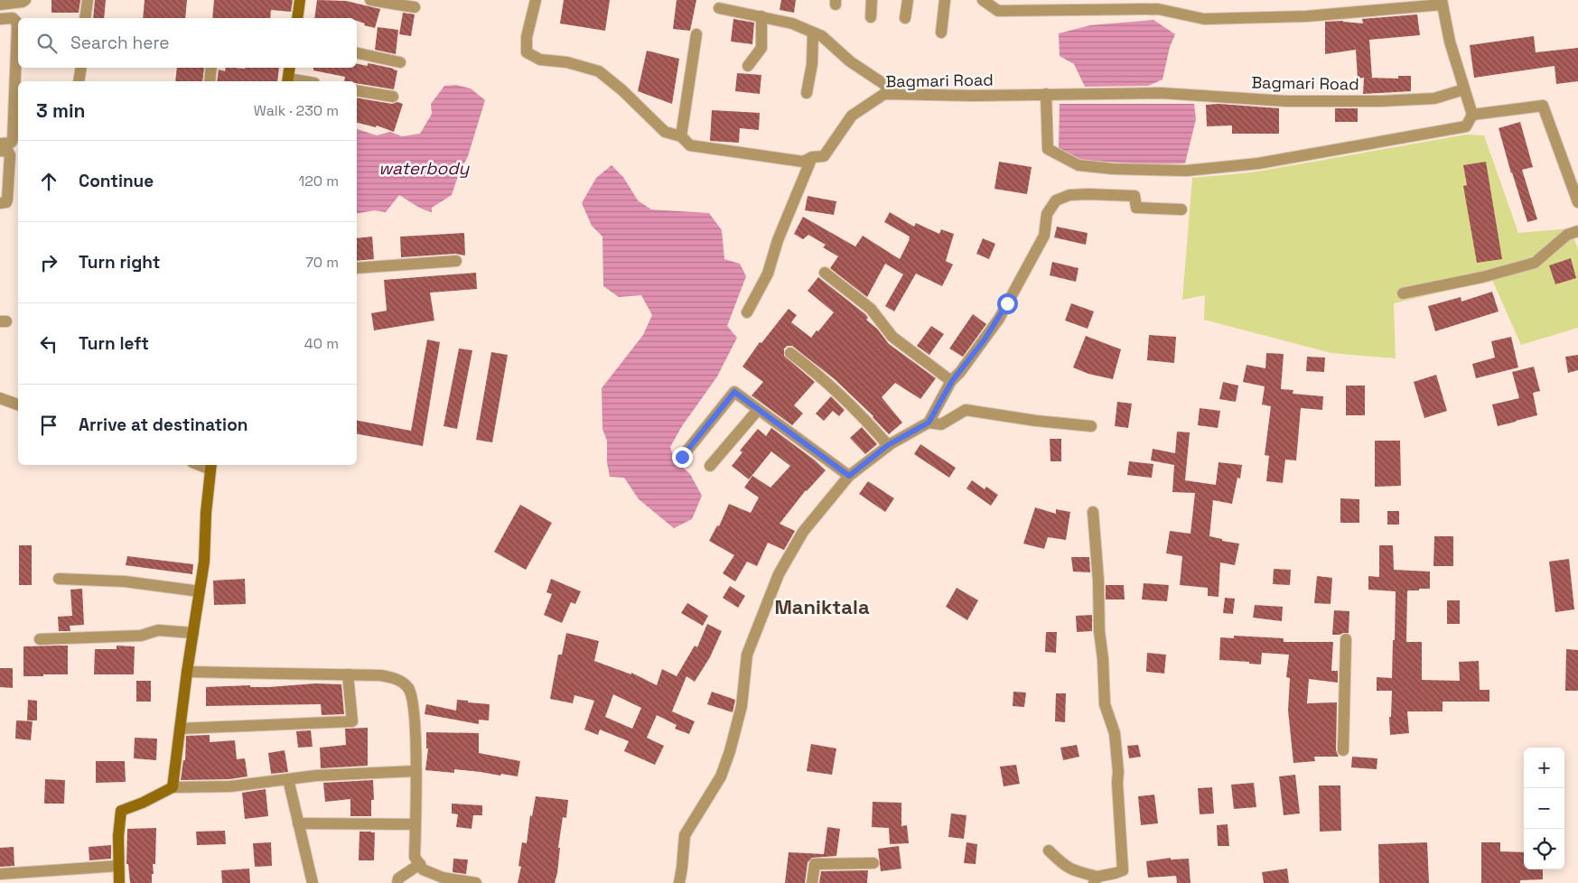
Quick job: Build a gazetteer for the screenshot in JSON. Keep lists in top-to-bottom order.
{
  "streets": {
    "street": ["Bagmari Road"]
  },
  "districts": ["Maniktala"],
  "water": ["waterbody"],
  "page": {
    "search": "Search here",
    "heading": ["3 min", "Walk · 230 m"],
    "list": [
      ["Continue", "120 m"],
      ["Turn right", "70 m"],
      ["Turn left", "40 m"],
      "Arrive at destination"
    ],
    "map_buttons": ["+", "−"]
  }
}
